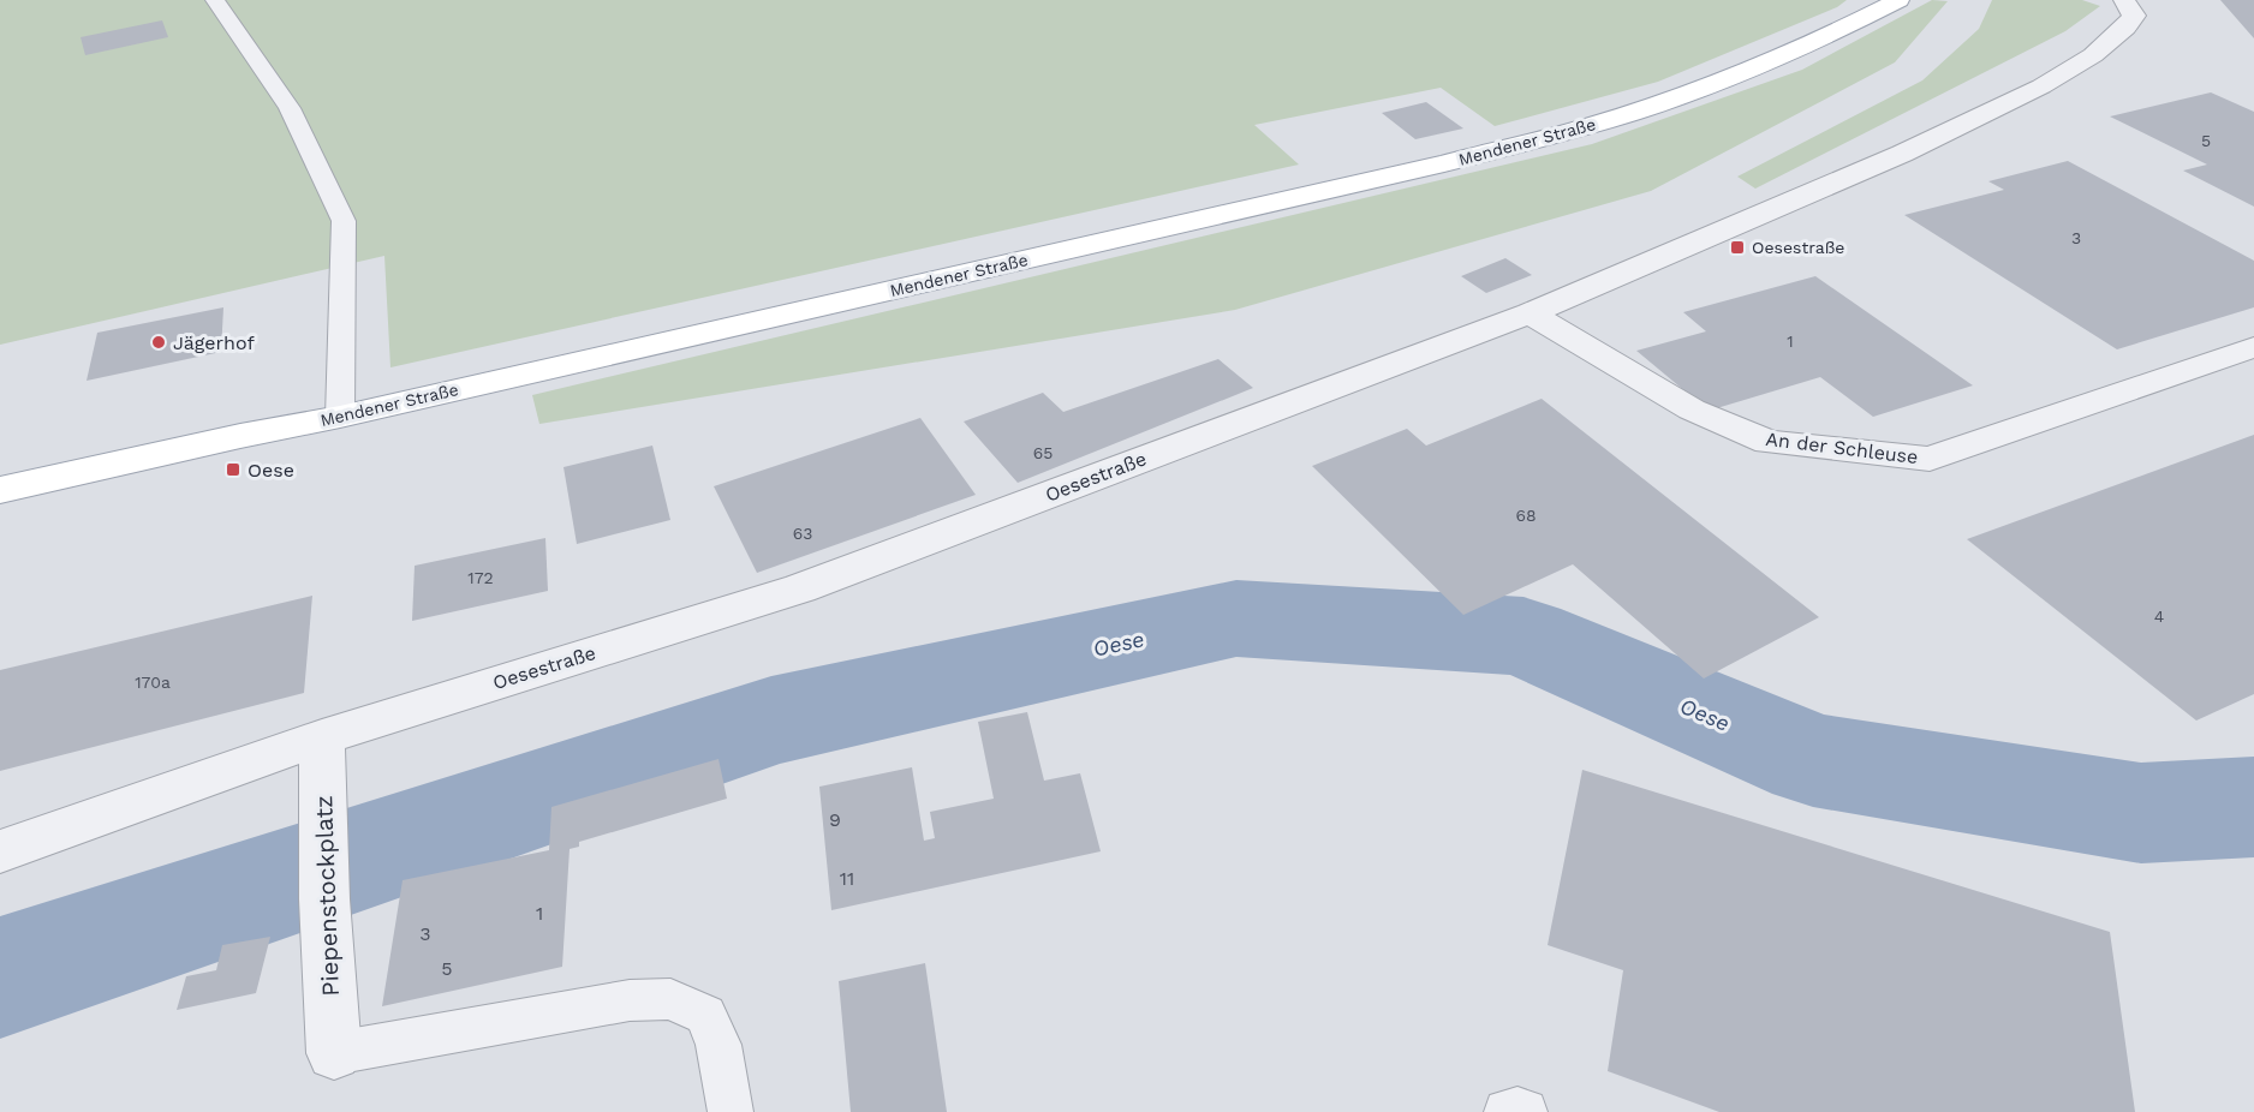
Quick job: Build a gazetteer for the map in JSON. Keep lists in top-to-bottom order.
{
  "streets": {
    "main road": ["Mendener Straße"],
    "street": ["An der Schleuse", "Oesestraße", "Piepenstockplatz"]
  },
  "crossings": [
    ["An der Schleuse", "Oesestraße"],
    ["Oesestraße", "Piepenstockplatz"]
  ],
  "water": ["Oese"],
  "places": {
    "transit": ["Oesestraße", "Oese"],
    "other": ["Jägerhof"]
  },
  "house_numbers": [
    "5",
    "3",
    "1",
    "65",
    "68",
    "63",
    "172",
    "4",
    "170a",
    "9",
    "11",
    "1",
    "3",
    "5"
  ]
}
